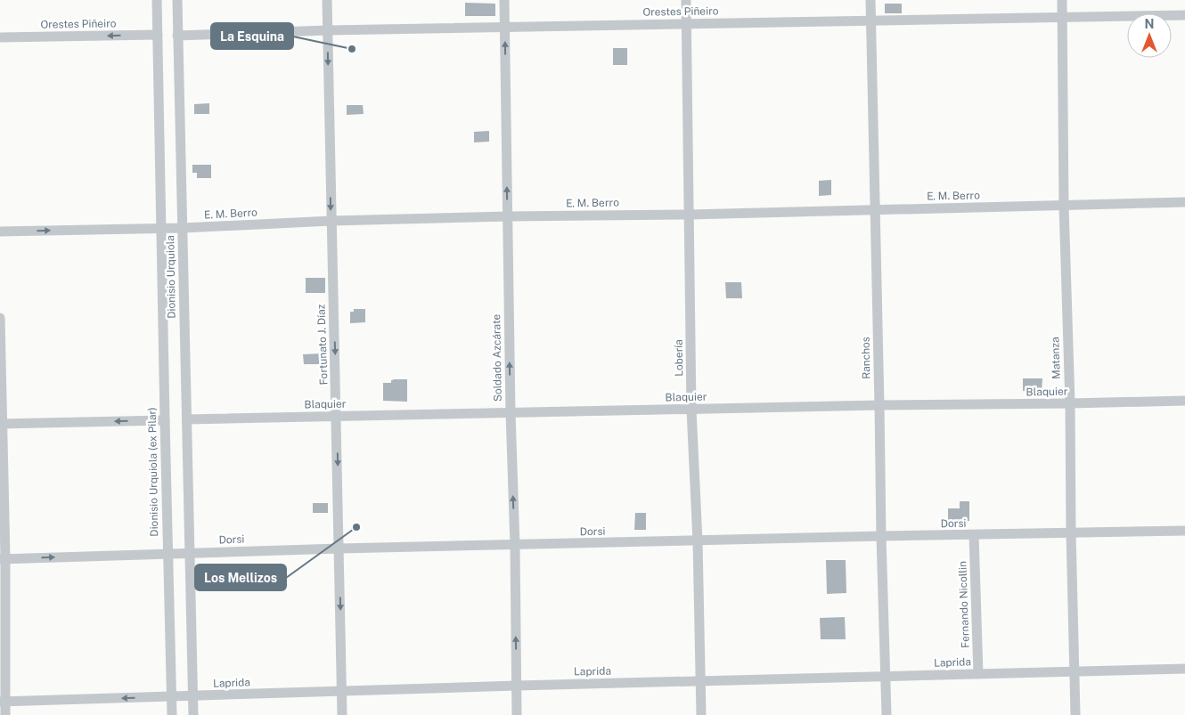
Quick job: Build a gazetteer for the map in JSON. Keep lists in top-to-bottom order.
{
  "streets": {
    "street": [
      "Orestes Piñeiro",
      "E. M. Berro",
      "Dionisio Urquiola",
      "Fortunato J. Díaz",
      "Soldado Azcárate",
      "Lobería",
      "Ranchos",
      "Matanza",
      "Blaquier",
      "Dionisio Urquiola (ex Pilar)",
      "Dorsi",
      "Fernando Nicollin",
      "Laprida"
    ]
  },
  "crossings": [
    ["Orestes Piñeiro", "Dionisio Urquiola"],
    ["Orestes Piñeiro", "Fortunato J. Díaz"],
    ["Orestes Piñeiro", "Soldado Azcárate"],
    ["Orestes Piñeiro", "Lobería"],
    ["Orestes Piñeiro", "Ranchos"],
    ["Orestes Piñeiro", "Matanza"],
    ["E. M. Berro", "Dionisio Urquiola"],
    ["E. M. Berro", "Fortunato J. Díaz"],
    ["E. M. Berro", "Soldado Azcárate"],
    ["E. M. Berro", "Lobería"],
    ["E. M. Berro", "Ranchos"],
    ["E. M. Berro", "Matanza"],
    ["E. M. Berro", "Dionisio Urquiola (ex Pilar)"],
    ["Dionisio Urquiola", "Blaquier"],
    ["Dionisio Urquiola", "Dionisio Urquiola (ex Pilar)"],
    ["Dionisio Urquiola", "Dorsi"],
    ["Fortunato J. Díaz", "Blaquier"],
    ["Fortunato J. Díaz", "Dorsi"],
    ["Fortunato J. Díaz", "Laprida"],
    ["Soldado Azcárate", "Blaquier"],
    ["Soldado Azcárate", "Dorsi"],
    ["Soldado Azcárate", "Laprida"],
    ["Lobería", "Blaquier"],
    ["Lobería", "Dorsi"],
    ["Lobería", "Laprida"],
    ["Ranchos", "Blaquier"],
    ["Ranchos", "Dorsi"],
    ["Ranchos", "Laprida"],
    ["Matanza", "Blaquier"],
    ["Matanza", "Dorsi"],
    ["Matanza", "Laprida"],
    ["Dionisio Urquiola (ex Pilar)", "Dorsi"],
    ["Dionisio Urquiola (ex Pilar)", "Laprida"],
    ["Dorsi", "Fernando Nicollin"],
    ["Fernando Nicollin", "Laprida"]
  ],
  "one_way": ["Fortunato J. Díaz", "Soldado Azcárate"],
  "places": ["La Esquina", "Los Mellizos"],
  "north": "top"
}
